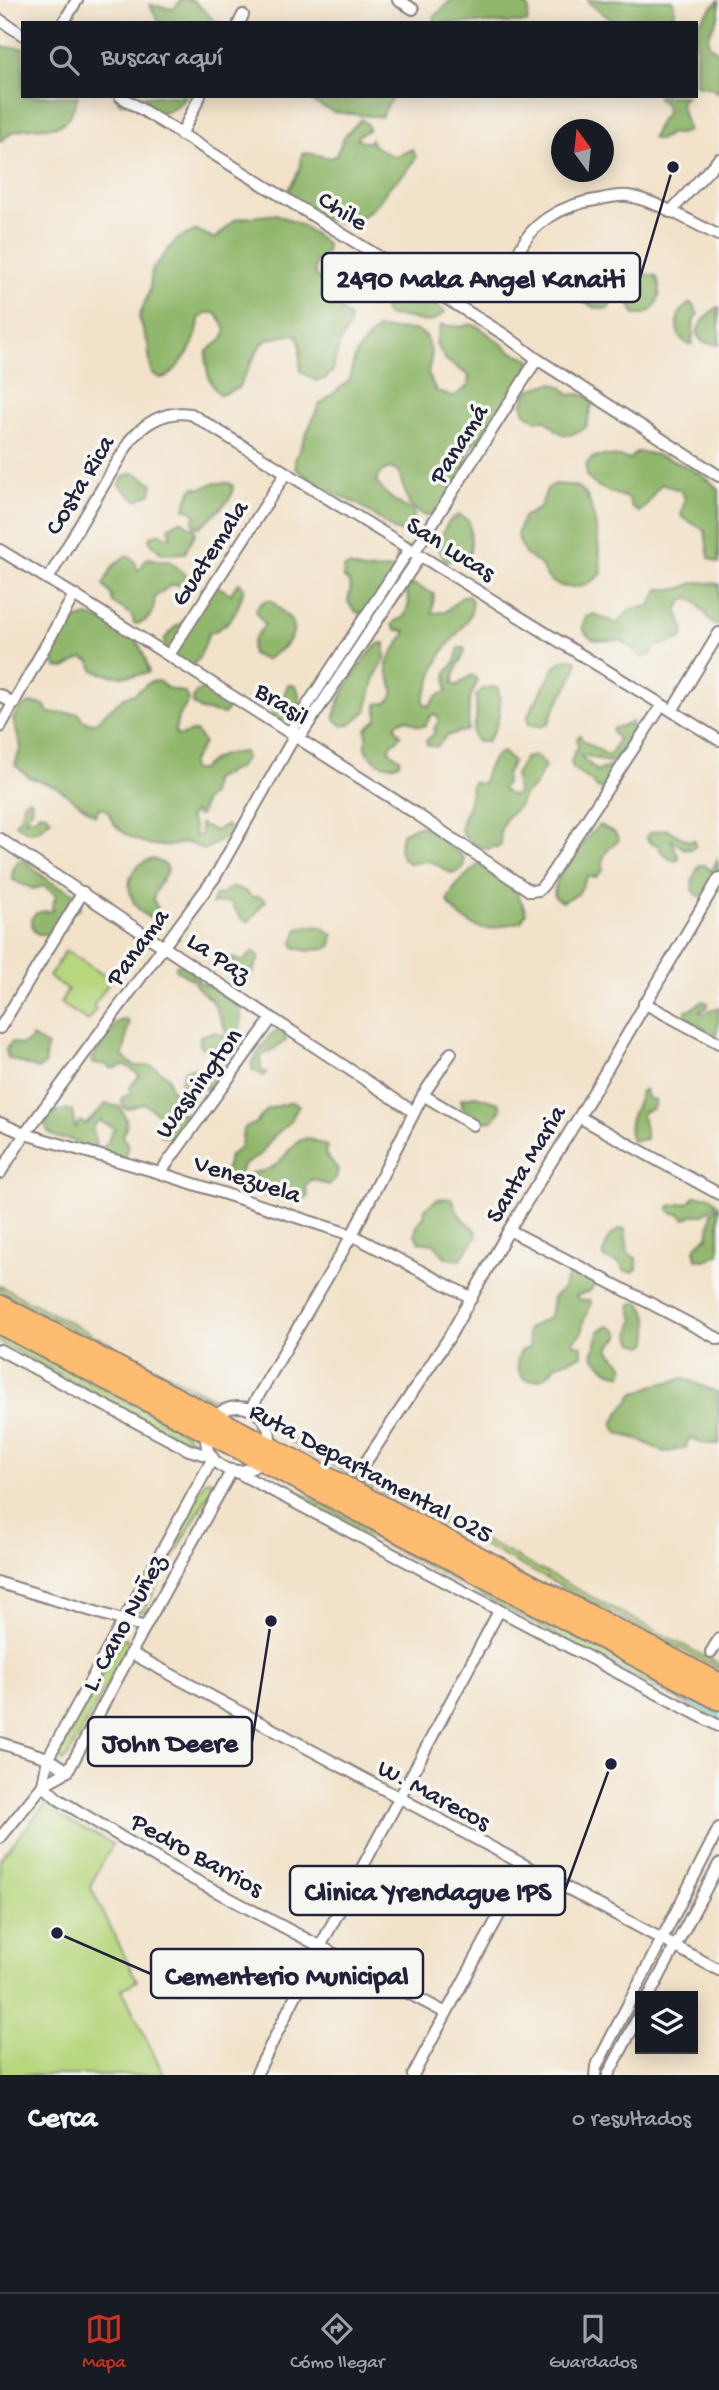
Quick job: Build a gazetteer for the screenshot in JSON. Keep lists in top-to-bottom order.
{
  "streets": {
    "highway": ["Ruta Departamental 025"],
    "street": [
      "Chile",
      "Panamá",
      "Costa Rica",
      "San Lucas",
      "Guatemala",
      "Brasil",
      "Panama",
      "La Paz",
      "Washington",
      "Santa Maria",
      "Venezuela",
      "L. Cano Nuñez",
      "W. Marecos",
      "Pedro Barrios"
    ]
  },
  "crossings": [
    ["Chile", "Panamá"],
    ["Panamá", "San Lucas"],
    ["Panamá", "Panama"],
    ["Costa Rica", "San Lucas"],
    ["Costa Rica", "Brasil"],
    ["San Lucas", "Guatemala"],
    ["San Lucas", "Brasil"],
    ["San Lucas", "Panama"],
    ["Guatemala", "Brasil"],
    ["Brasil", "Panama"],
    ["Panama", "La Paz"],
    ["Panama", "Venezuela"],
    ["La Paz", "Washington"],
    ["Washington", "Venezuela"],
    ["Santa Maria", "Venezuela"],
    ["L. Cano Nuñez", "W. Marecos"],
    ["L. Cano Nuñez", "Pedro Barrios"]
  ],
  "places": [
    "2490 Maka Angel Kanaiti",
    "John Deere",
    "Clinica Yrendague IPS",
    "Cementerio Municipal"
  ],
  "north": "top",
  "page": {
    "search": "Buscar aquí",
    "heading": ["Cerca", "0 resultados"],
    "nav": ["Mapa", "Cómo llegar", "Guardados"]
  }
}
